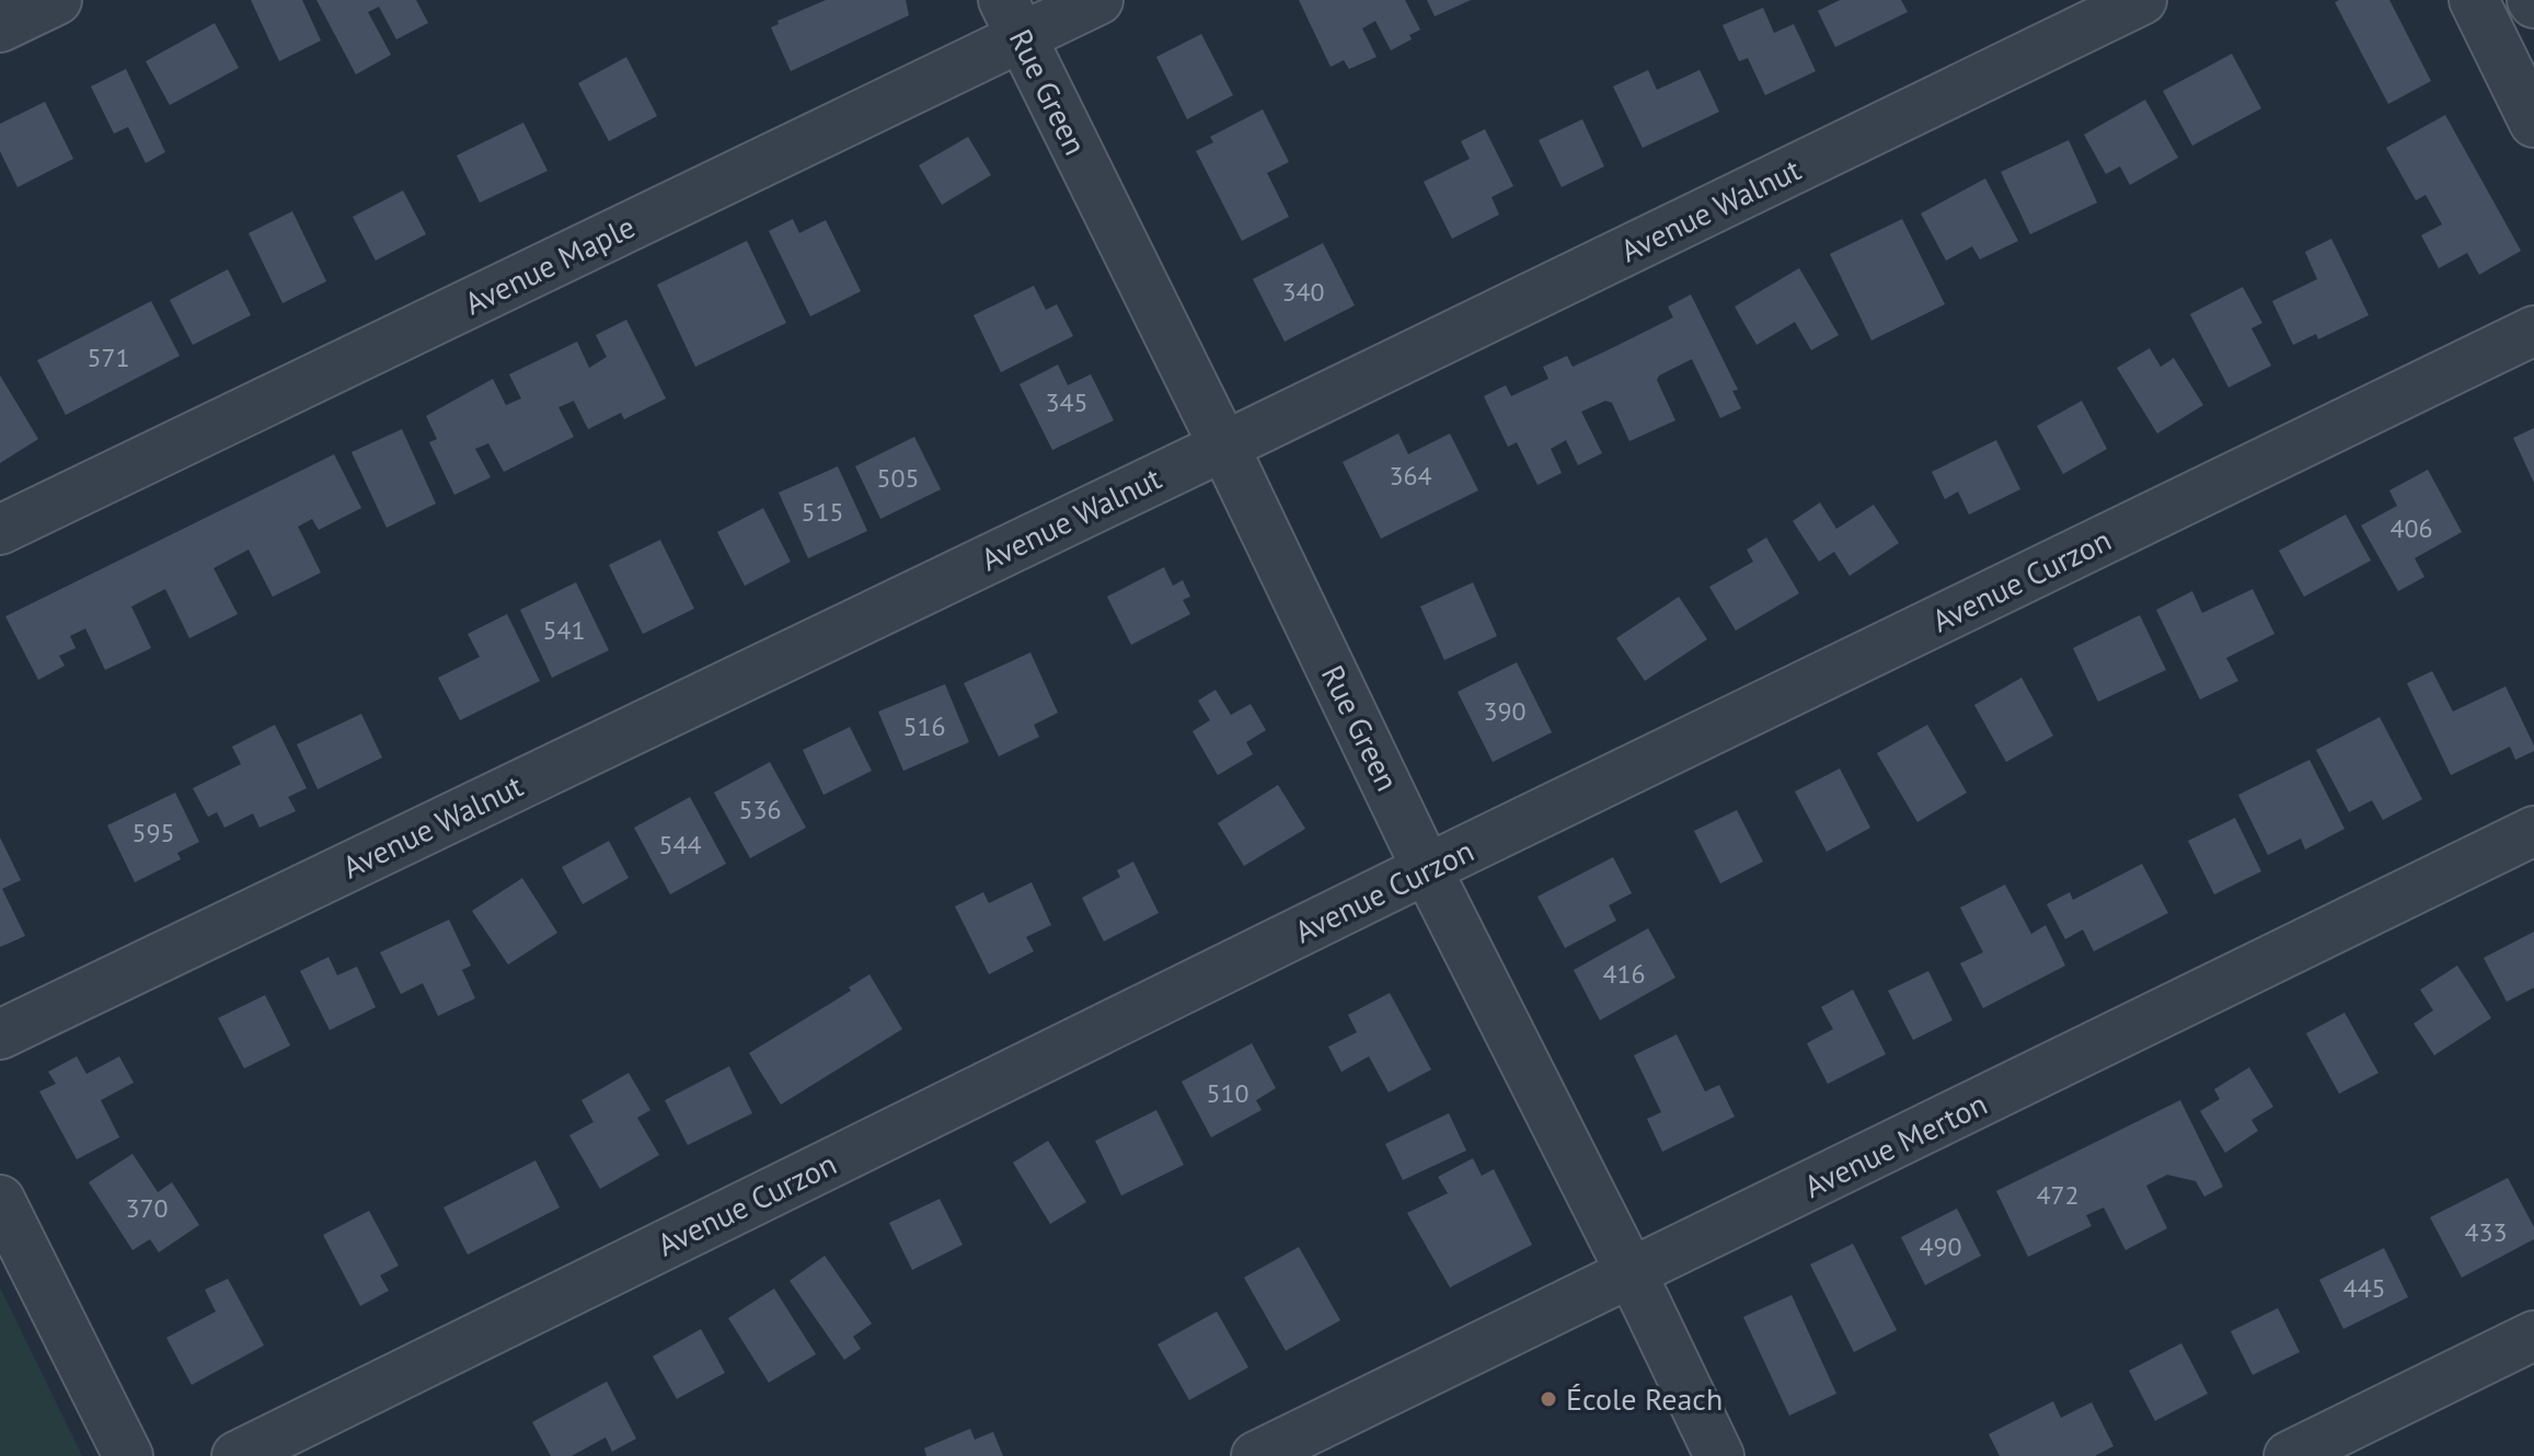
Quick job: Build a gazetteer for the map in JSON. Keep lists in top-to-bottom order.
{
  "streets": {
    "street": [
      "Rue Green",
      "Avenue Walnut",
      "Avenue Maple",
      "Avenue Curzon",
      "Avenue Merton"
    ]
  },
  "crossings": [
    ["Rue Green", "Avenue Walnut"],
    ["Rue Green", "Avenue Maple"],
    ["Rue Green", "Avenue Curzon"],
    ["Rue Green", "Avenue Merton"]
  ],
  "places": ["École Reach"],
  "house_numbers": [
    "340",
    "571",
    "345",
    "364",
    "505",
    "515",
    "406",
    "541",
    "390",
    "516",
    "536",
    "595",
    "544",
    "416",
    "510",
    "472",
    "370",
    "433",
    "490",
    "445"
  ]
}
